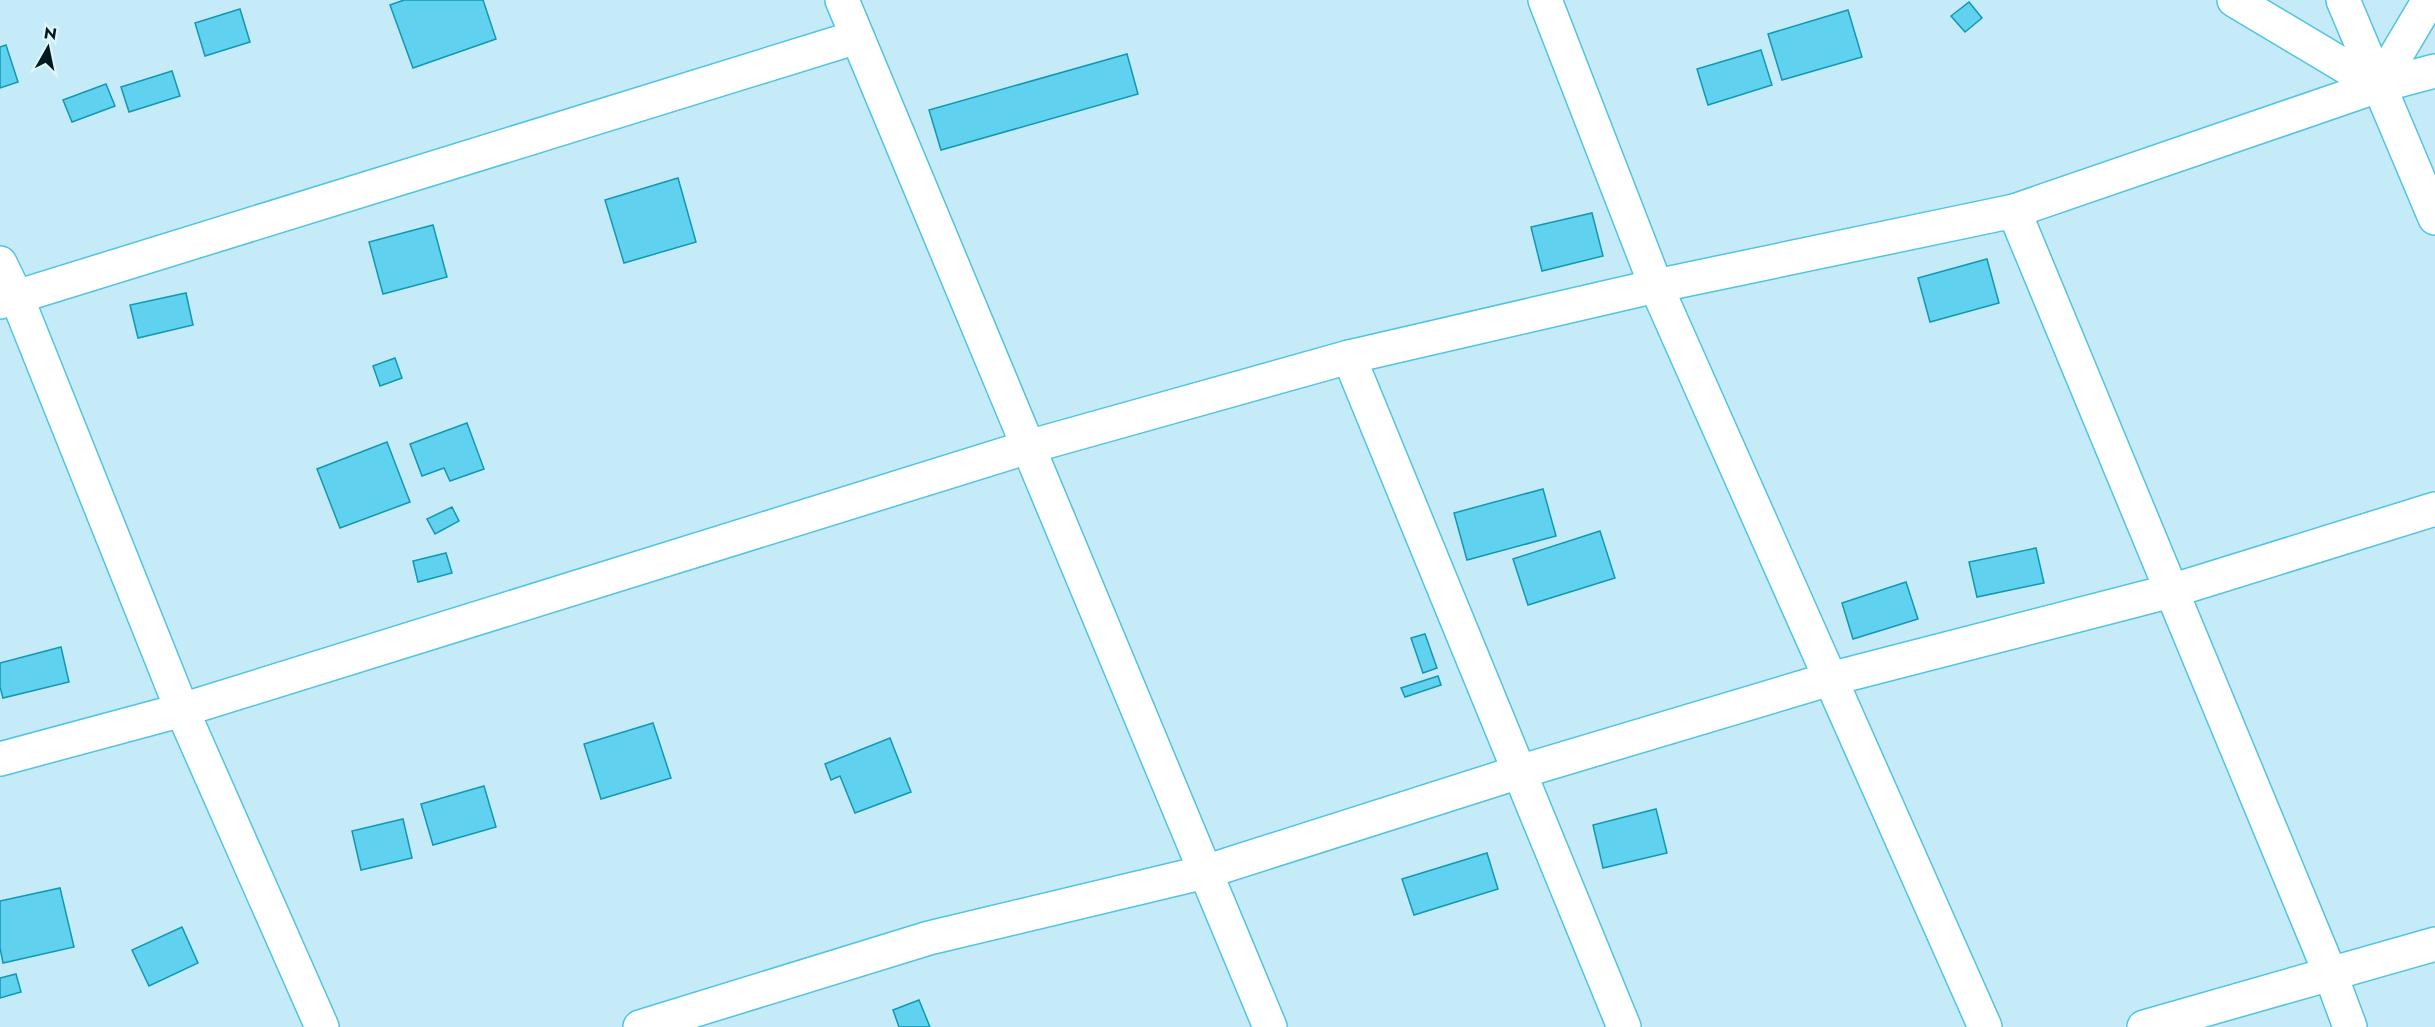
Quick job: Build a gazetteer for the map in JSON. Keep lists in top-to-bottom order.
{
  "north": "top"
}
